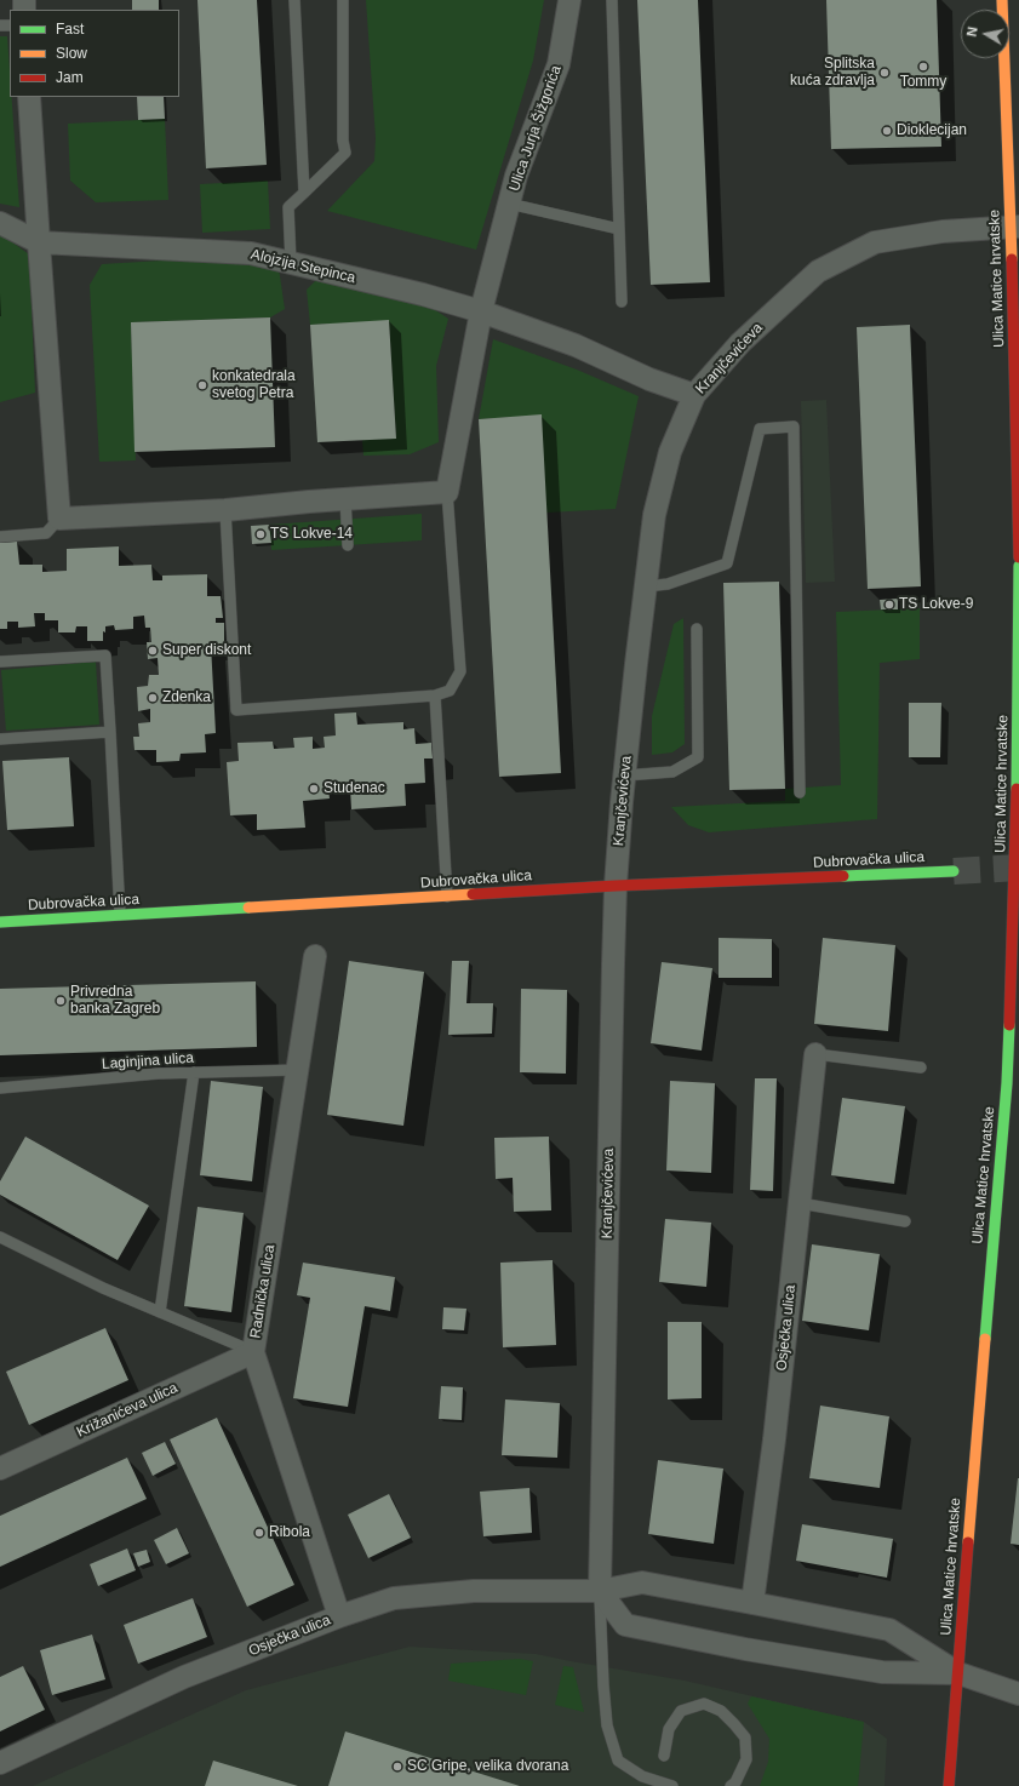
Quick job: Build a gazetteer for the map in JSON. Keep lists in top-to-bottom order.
{
  "streets": {
    "street": [
      "Ulica Jurja Šižgorića",
      "Alojzija Stepinca",
      "Ulica Matice hrvatske",
      "Kranjčevićeva",
      "Dubrovačka ulica",
      "Radnička ulica",
      "Osječka ulica",
      "Križanićeva ulica"
    ],
    "lane": ["Laginjina ulica"]
  },
  "crossings": [
    ["Ulica Jurja Šižgorića", "Alojzija Stepinca"],
    ["Alojzija Stepinca", "Kranjčevićeva"],
    ["Ulica Matice hrvatske", "Kranjčevićeva"],
    ["Ulica Matice hrvatske", "Osječka ulica"],
    ["Kranjčevićeva", "Dubrovačka ulica"],
    ["Kranjčevićeva", "Osječka ulica"],
    ["Laginjina ulica", "Radnička ulica"],
    ["Radnička ulica", "Osječka ulica"],
    ["Radnička ulica", "Križanićeva ulica"]
  ],
  "places": [
    "Tommy",
    "Splitska kuća zdravlja",
    "Dioklecijan",
    "konkatedrala svetog Petra",
    "TS Lokve-14",
    "TS Lokve-9",
    "Super diskont",
    "Zdenka",
    "Studenac",
    "Privredna banka Zagreb",
    "Ribola",
    "SC Gripe, velika dvorana"
  ],
  "legend": ["Fast", "Slow", "Jam"],
  "north": "left"
}
